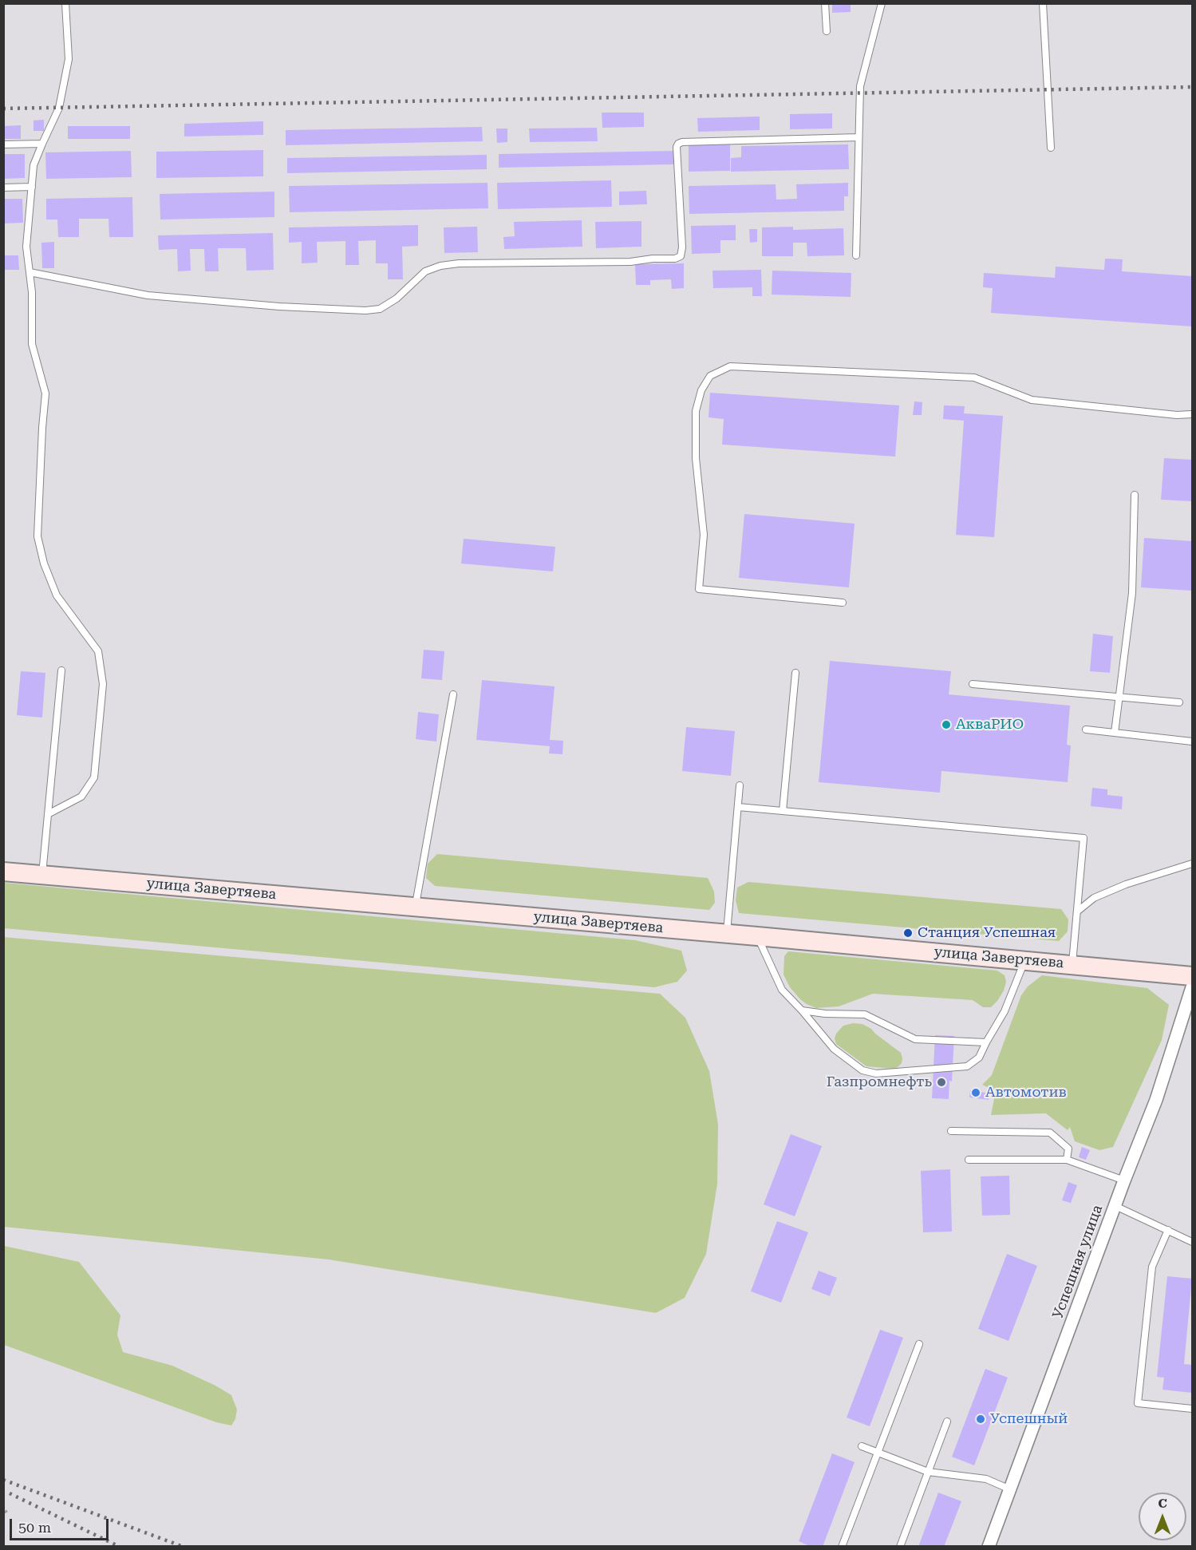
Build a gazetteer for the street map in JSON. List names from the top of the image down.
{
  "streets": {
    "main road": ["улица Завертяева"],
    "street": ["Успешная улица"]
  },
  "places": [
    "АкваРИО",
    "Станция Успешная",
    "Газпромнефть",
    "Автомотив",
    "Успешный"
  ],
  "scale_bar": "50 m",
  "north": "top"
}
